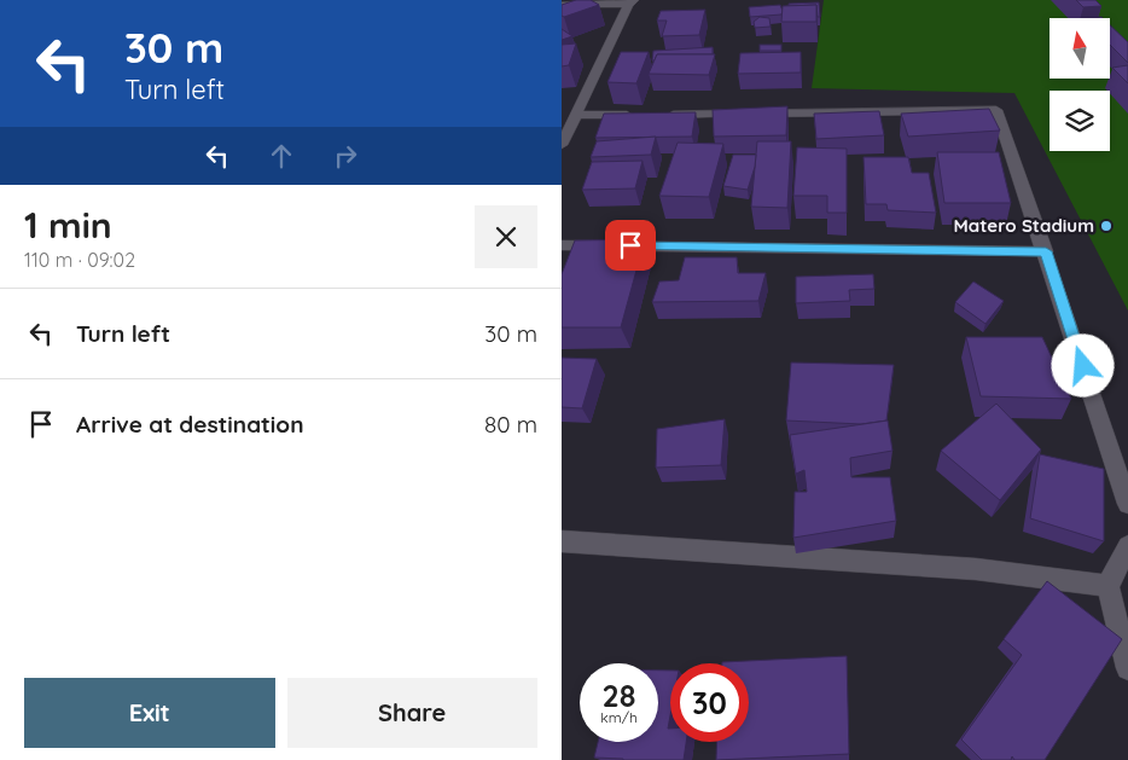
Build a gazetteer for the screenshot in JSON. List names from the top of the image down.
{
  "places": ["Matero Stadium"],
  "north": "top",
  "page": {
    "turn": ["30 m", "Turn left"],
    "heading": ["1 min", "110 m · 09:02"],
    "list": [
      {
        "name": "Turn left",
        "value": "30 m"
      },
      {
        "name": "Arrive at destination",
        "value": "80 m"
      }
    ],
    "speed": "28 km/h",
    "limit": "30",
    "buttons": ["Exit", "Share"]
  }
}
